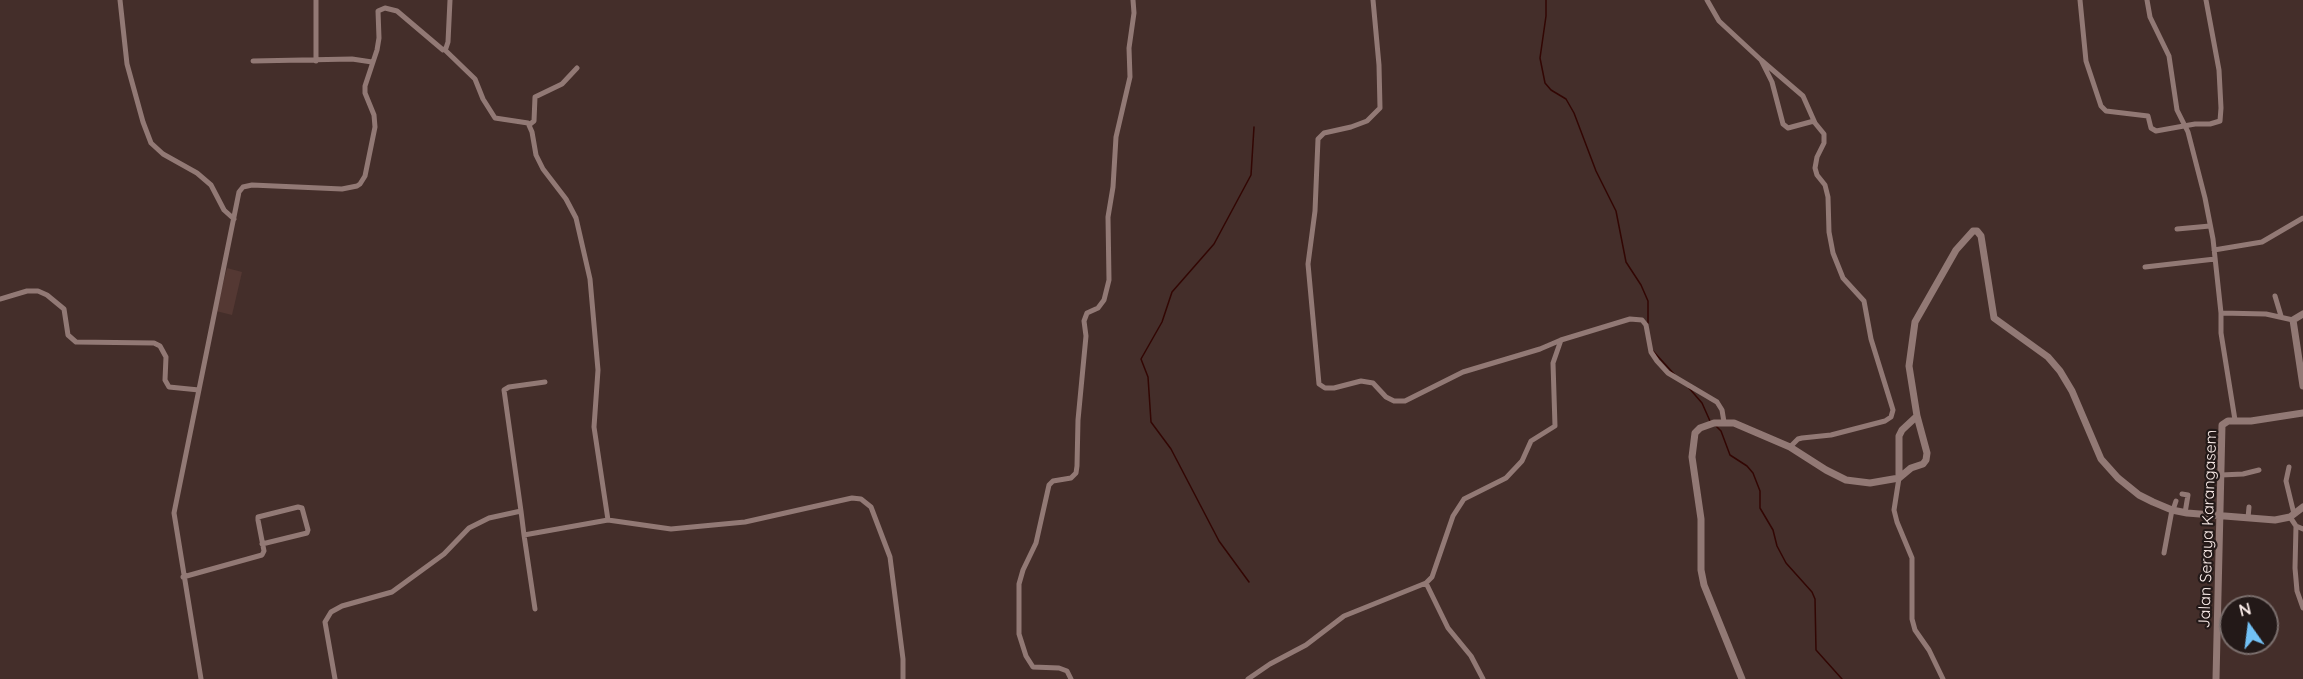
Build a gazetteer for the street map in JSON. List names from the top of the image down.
{
  "streets": {
    "street": ["Jalan Seraya Karangasem"]
  },
  "north": "top"
}
